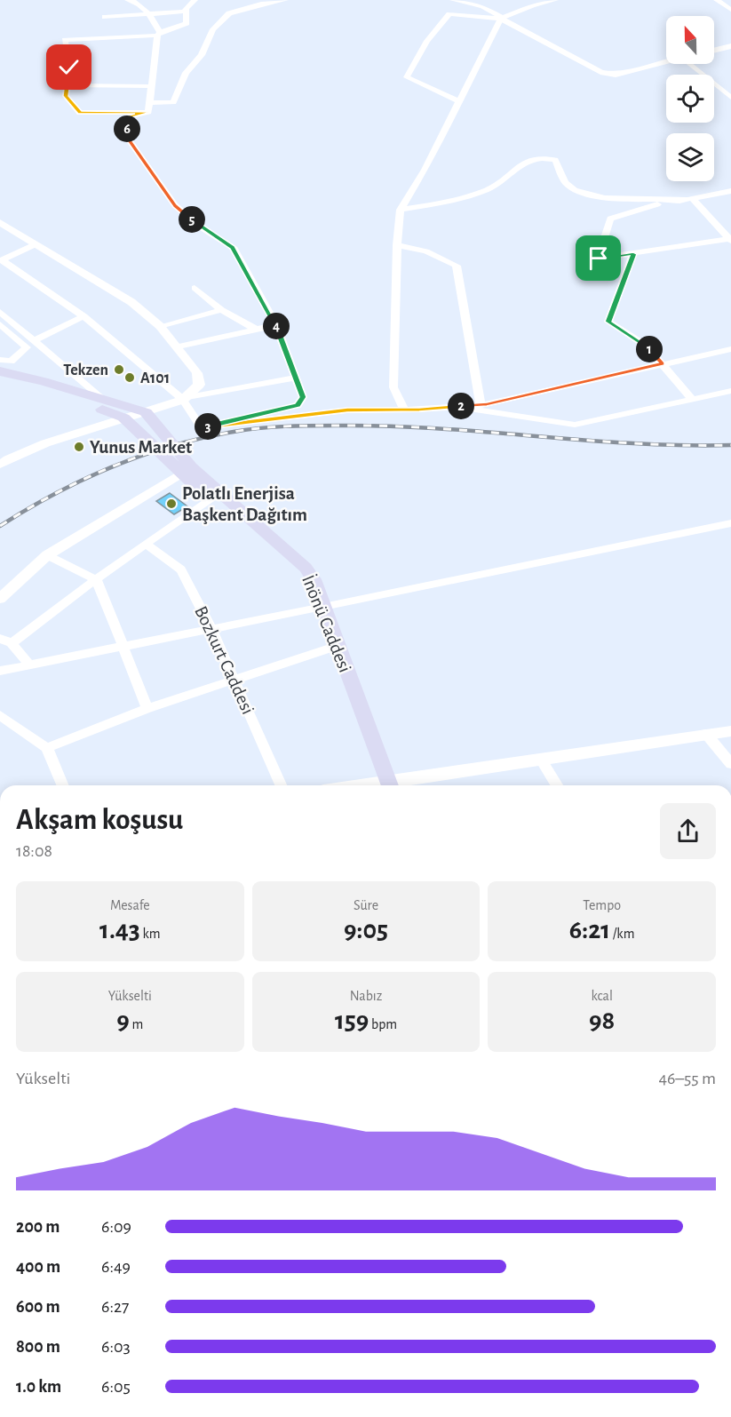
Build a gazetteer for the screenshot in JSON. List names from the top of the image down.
{
  "streets": {
    "main road": ["İnönü Caddesi"],
    "street": ["Bozkurt Caddesi"]
  },
  "places": [
    "Tekzen",
    "A101",
    "Yunus Market",
    "Polatlı Enerjisa Başkent Dağıtım"
  ],
  "north": "top",
  "page": {
    "pins": [
      "6",
      "5",
      "4",
      "1",
      "2",
      "3"
    ],
    "heading": ["Akşam koşusu", "18:08"],
    "stats": [
      ["Mesafe", "1.43 km"],
      ["Süre", "9:05"],
      ["Tempo", "6:21 /km"],
      ["Yükselti", "9 m"],
      ["Nabız", "159 bpm"],
      ["kcal", "98"]
    ],
    "chart": ["Yükselti", "46–55 m"],
    "list": [
      {
        "name": "200 m",
        "note": "6:09"
      },
      {
        "name": "400 m",
        "note": "6:49"
      },
      {
        "name": "600 m",
        "note": "6:27"
      },
      {
        "name": "800 m",
        "note": "6:03"
      },
      {
        "name": "1.0 km",
        "note": "6:05"
      }
    ]
  }
}
